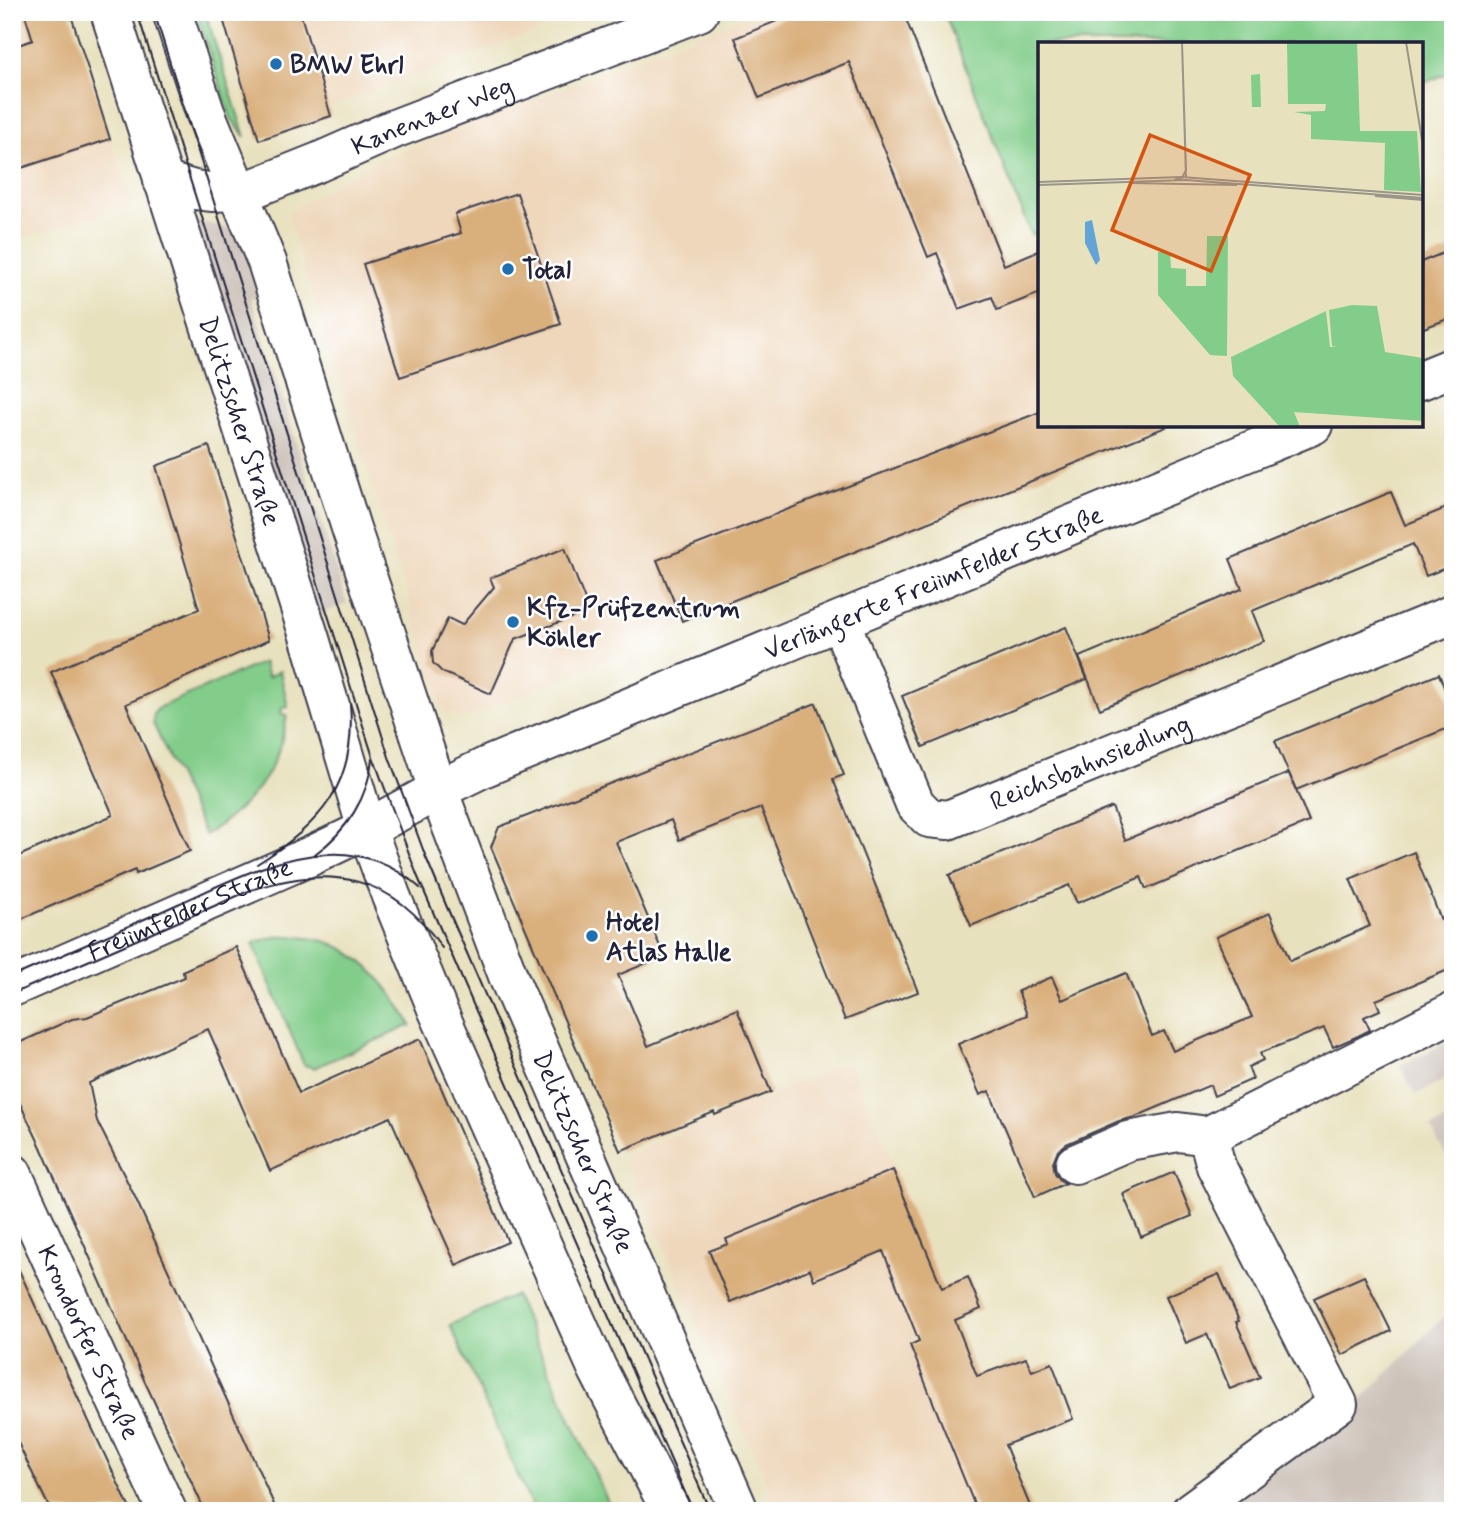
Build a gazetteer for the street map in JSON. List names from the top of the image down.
{
  "streets": {
    "street": [
      "Kanenaer Weg",
      "Delitzscher Straße",
      "Verlängerte Freiimfelder Straße",
      "Reichsbahnsiedlung",
      "Freiimfelder Straße",
      "Krondorfer Straße"
    ]
  },
  "crossings": [
    ["Kanenaer Weg", "Delitzscher Straße"],
    ["Delitzscher Straße", "Verlängerte Freiimfelder Straße"],
    ["Delitzscher Straße", "Freiimfelder Straße"],
    ["Verlängerte Freiimfelder Straße", "Reichsbahnsiedlung"]
  ],
  "places": [
    "BMW Ehrl",
    "Total",
    "Kfz-Prüfzentrum Köhler",
    "Hotel Atlas Halle"
  ]
}
